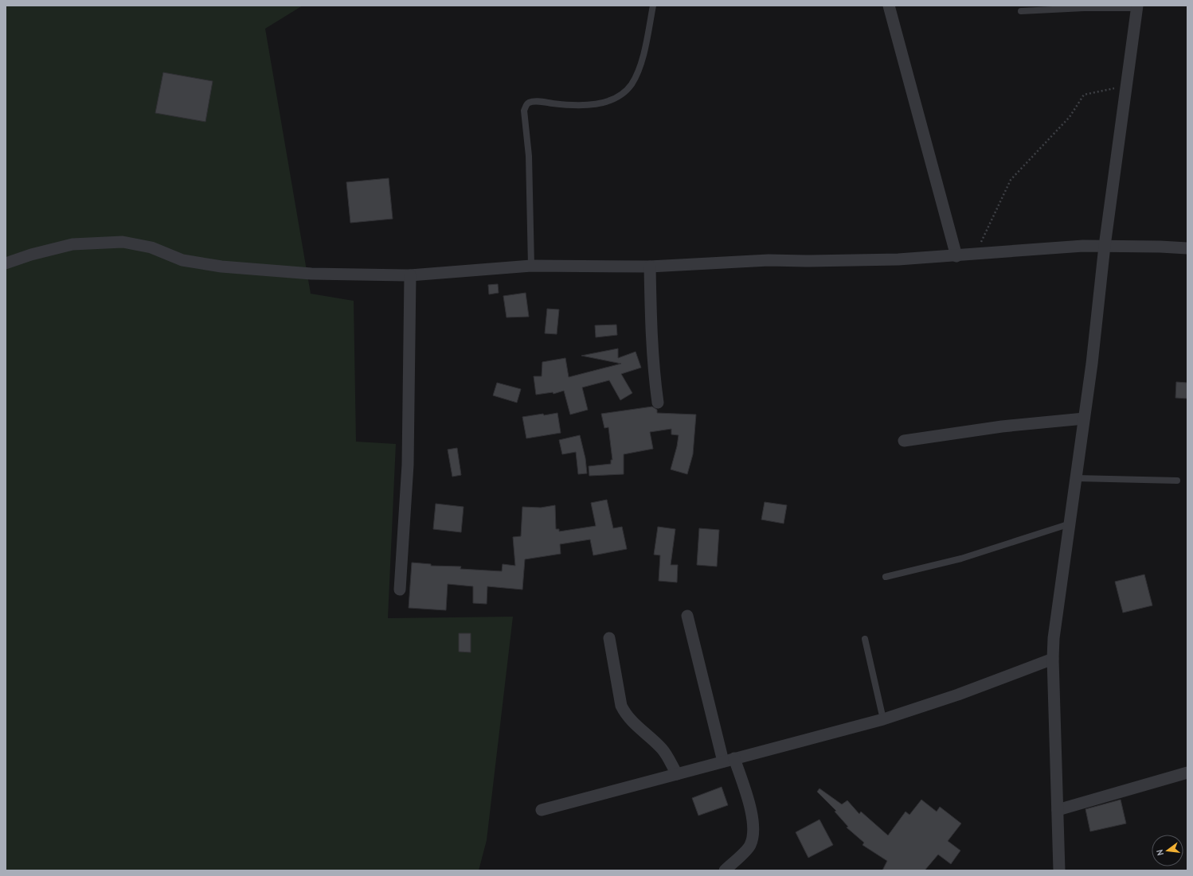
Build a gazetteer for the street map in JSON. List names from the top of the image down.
{
  "north": "left"
}
